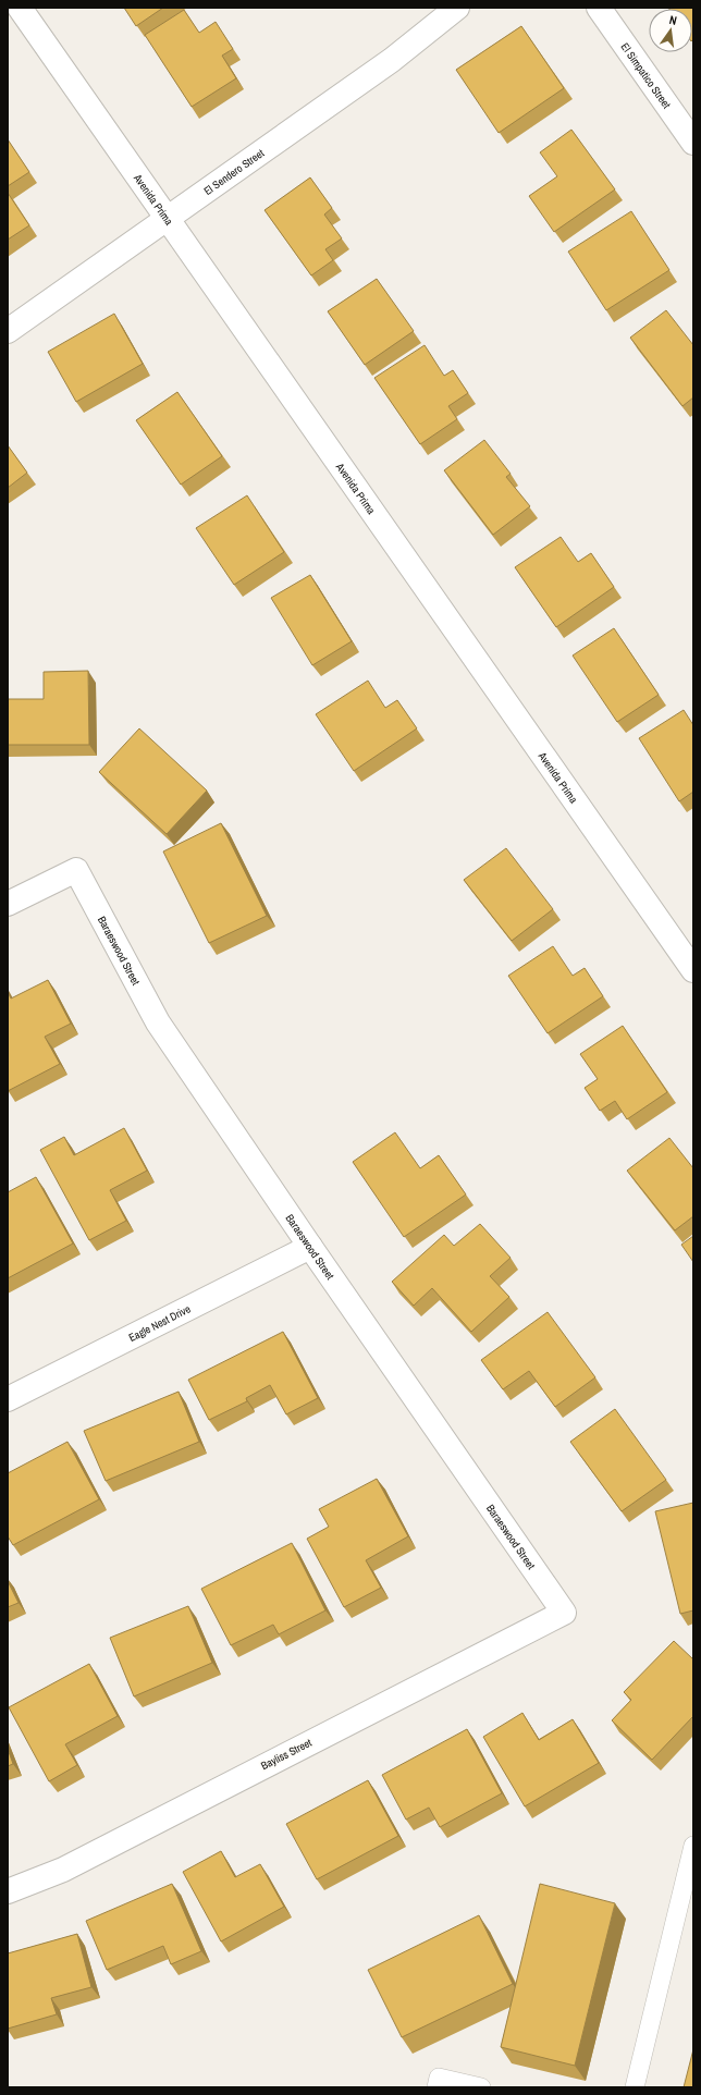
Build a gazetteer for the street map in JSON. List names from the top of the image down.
{
  "streets": {
    "street": [
      "El Simpatico Street",
      "El Sendero Street",
      "Avenida Prima",
      "Baraeswood Street",
      "Eagle Nest Drive",
      "Bayliss Street"
    ]
  },
  "crossings": [
    ["El Sendero Street", "Avenida Prima"],
    ["Baraeswood Street", "Eagle Nest Drive"],
    ["Baraeswood Street", "Bayliss Street"]
  ],
  "north": "top"
}
